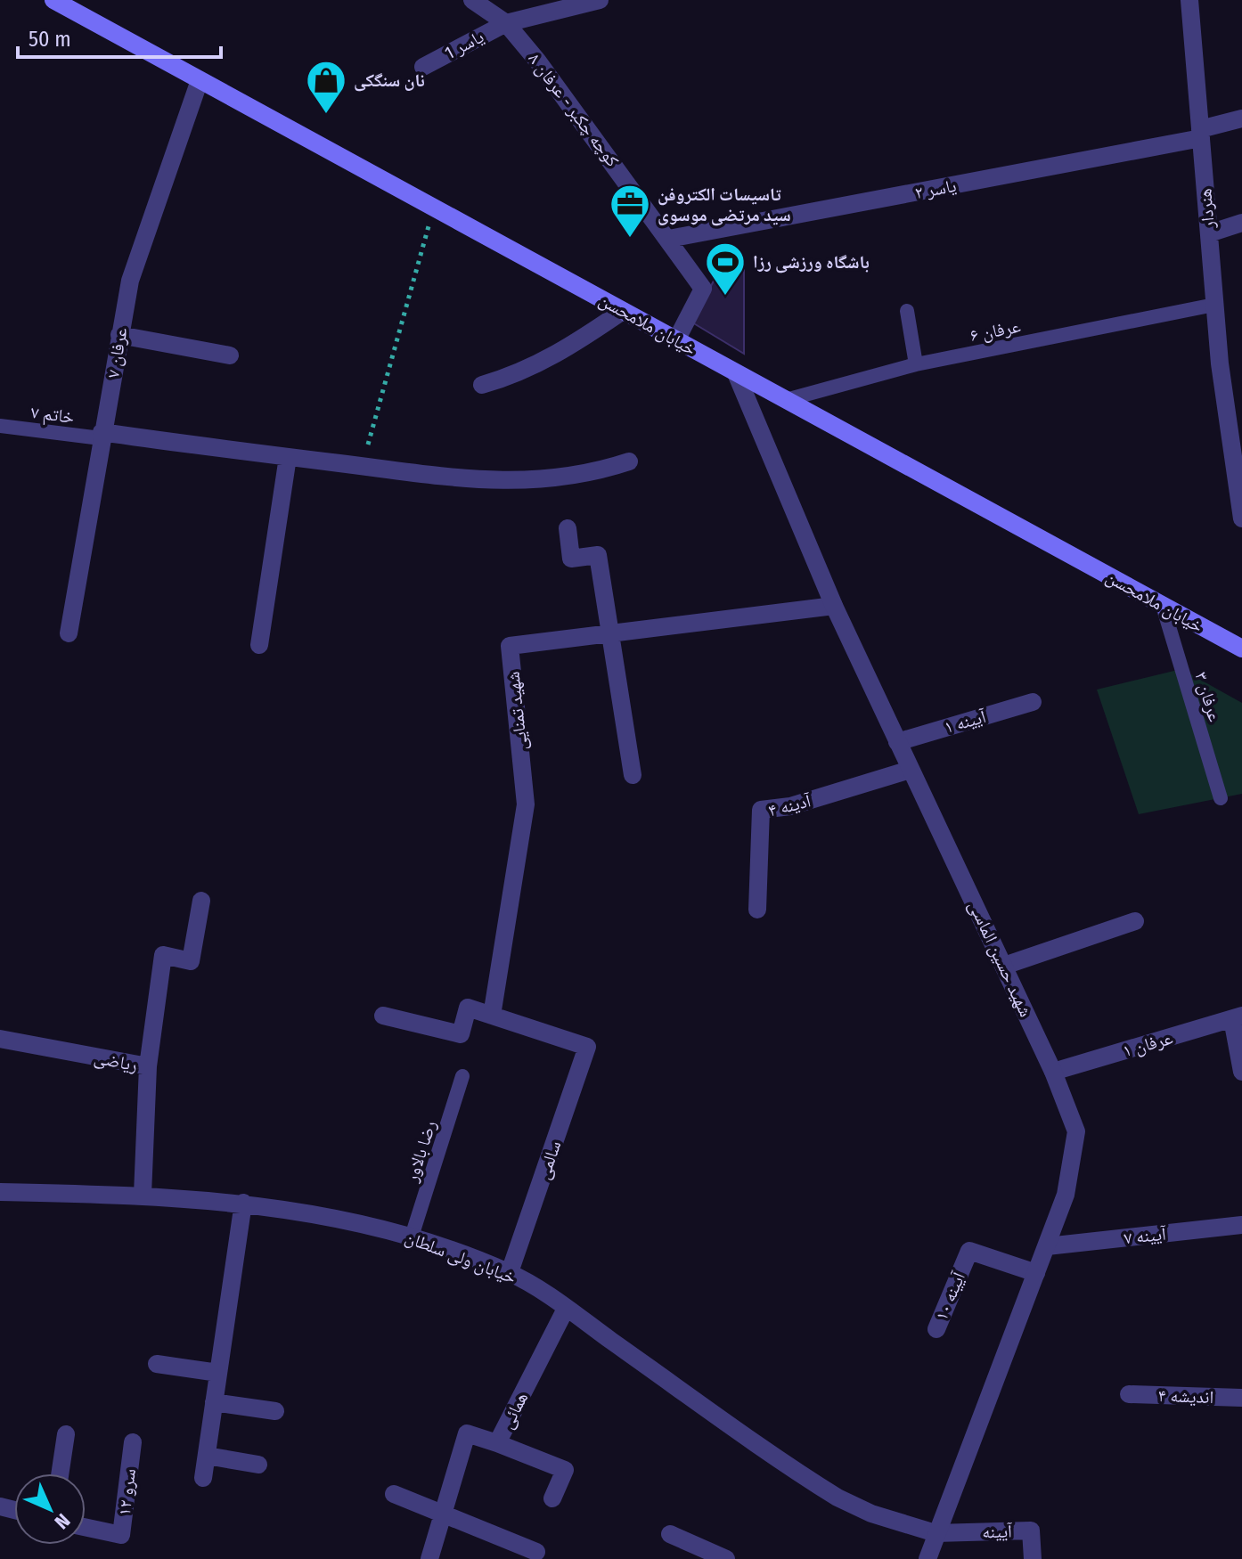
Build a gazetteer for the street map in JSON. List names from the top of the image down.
{
  "streets": {
    "main road": ["خیابان ملامحسن"],
    "street": [
      "یاسر 1",
      "کوچه چکبر - عرفان ۸",
      "یاسر ۲",
      "هنردار",
      "عرفان ۷",
      "شهید تمنایی",
      "آیینه ۱",
      "آدینه ۴",
      "شهید حسین الماسی",
      "عرفان ۱",
      "ریاضی",
      "سالمی",
      "آیینه ۷",
      "خیابان ولی سلطان",
      "آیینه ۱۰",
      "اندیشه ۴",
      "همائی",
      "سرو ۱۲",
      "آیینه"
    ],
    "lane": [
      "عرفان ۶",
      "خاتم ۷",
      "عرفان ۳",
      "رضا بالاور"
    ]
  },
  "crossings": [
    ["یاسر 1", "کوچه چکبر - عرفان ۸"],
    ["کوچه چکبر - عرفان ۸", "یاسر ۲"],
    ["کوچه چکبر - عرفان ۸", "خیابان ملامحسن"],
    ["یاسر ۲", "هنردار"],
    ["هنردار", "عرفان ۶"],
    ["خیابان ملامحسن", "عرفان ۶"],
    ["خیابان ملامحسن", "عرفان ۷"],
    ["خیابان ملامحسن", "عرفان ۳"],
    ["خیابان ملامحسن", "شهید حسین الماسی"],
    ["عرفان ۷", "خاتم ۷"],
    ["شهید تمنایی", "شهید حسین الماسی"],
    ["شهید تمنایی", "سالمی"],
    ["آیینه ۱", "شهید حسین الماسی"],
    ["آدینه ۴", "شهید حسین الماسی"],
    ["شهید حسین الماسی", "عرفان ۱"],
    ["شهید حسین الماسی", "آیینه ۷"],
    ["شهید حسین الماسی", "خیابان ولی سلطان"],
    ["شهید حسین الماسی", "آیینه ۱۰"],
    ["شهید حسین الماسی", "آیینه"],
    ["ریاضی", "خیابان ولی سلطان"],
    ["رضا بالاور", "خیابان ولی سلطان"],
    ["سالمی", "خیابان ولی سلطان"],
    ["خیابان ولی سلطان", "همائی"],
    ["خیابان ولی سلطان", "آیینه"]
  ],
  "places": {
    "shop": ["نان سنگکی"],
    "office": ["تاسیسات الکتروفن سید مرتضی موسوی"],
    "sports": ["باشگاه ورزشی رزا"]
  },
  "scale_bar": "50 m",
  "north": "bottom right"
}
